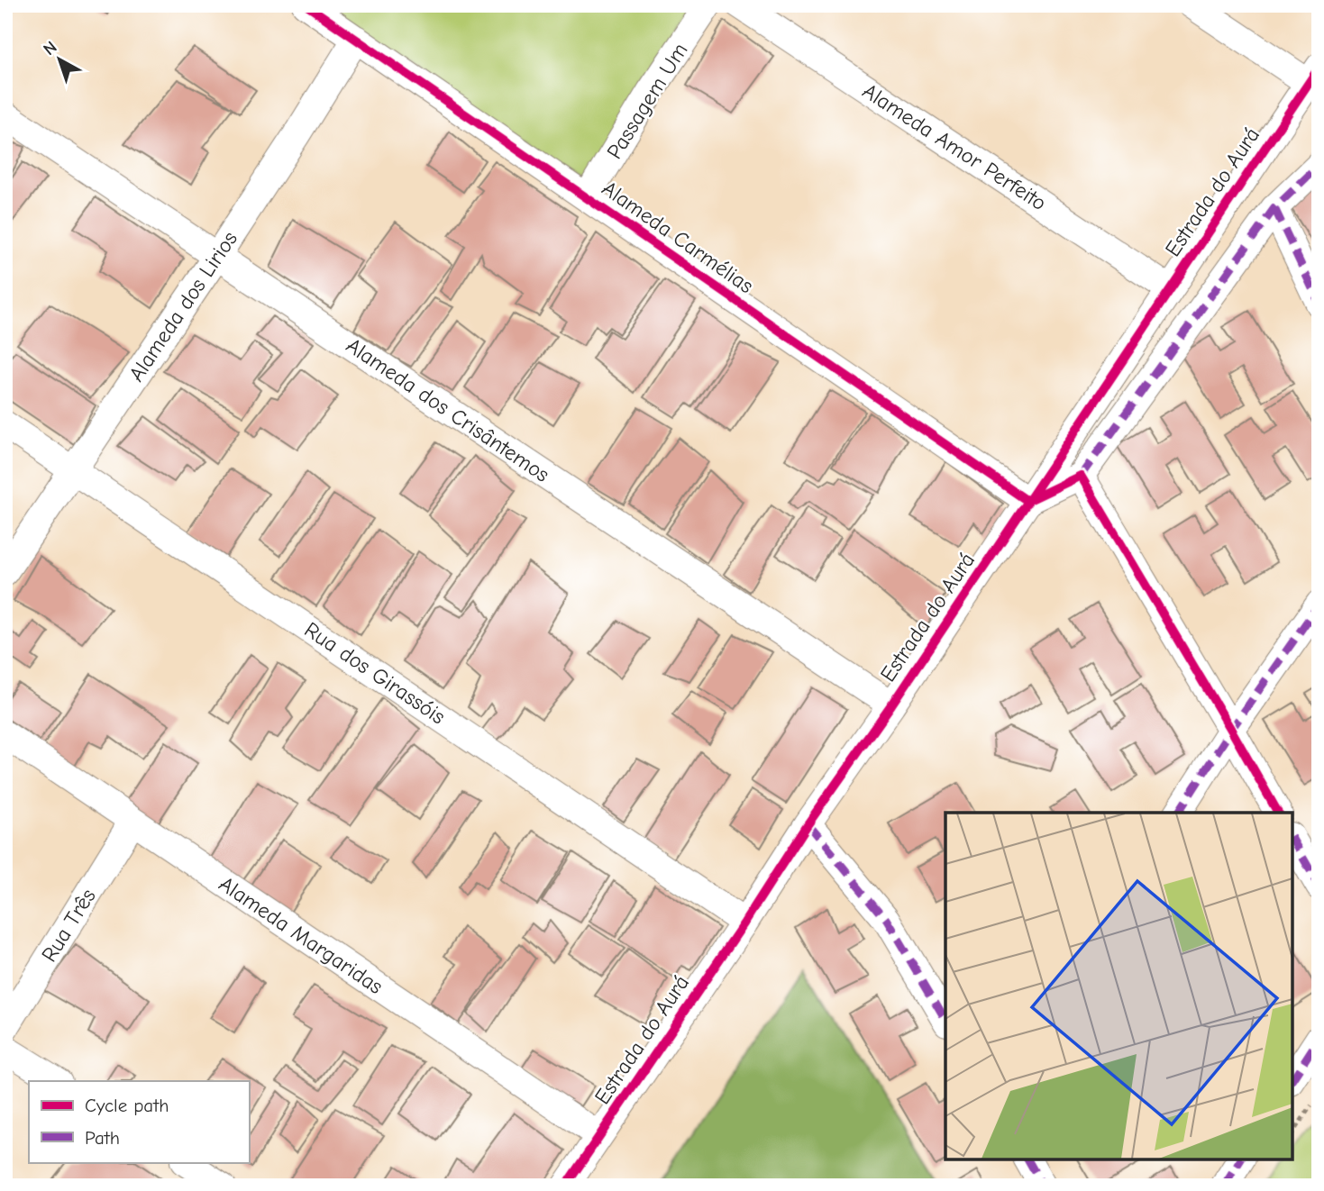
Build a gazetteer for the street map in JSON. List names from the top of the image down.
{
  "streets": {
    "street": [
      "Passagem Um",
      "Alameda Amor Perfeito",
      "Estrada do Aurá",
      "Alameda Carmélias",
      "Alameda dos Lirios",
      "Alameda dos Crisântemos",
      "Rua dos Girassóis",
      "Rua Três",
      "Alameda Margaridas"
    ]
  },
  "crossings": [
    ["Passagem Um", "Alameda Carmélias"],
    ["Alameda Amor Perfeito", "Estrada do Aurá"],
    ["Estrada do Aurá", "Alameda Carmélias"],
    ["Estrada do Aurá", "Alameda dos Crisântemos"],
    ["Estrada do Aurá", "Rua dos Girassóis"],
    ["Estrada do Aurá", "Alameda Margaridas"],
    ["Alameda Carmélias", "Alameda dos Lirios"],
    ["Alameda dos Lirios", "Alameda dos Crisântemos"],
    ["Alameda dos Lirios", "Rua dos Girassóis"],
    ["Rua Três", "Alameda Margaridas"]
  ],
  "legend": ["Cycle path", "Path"],
  "north": "top left"
}
